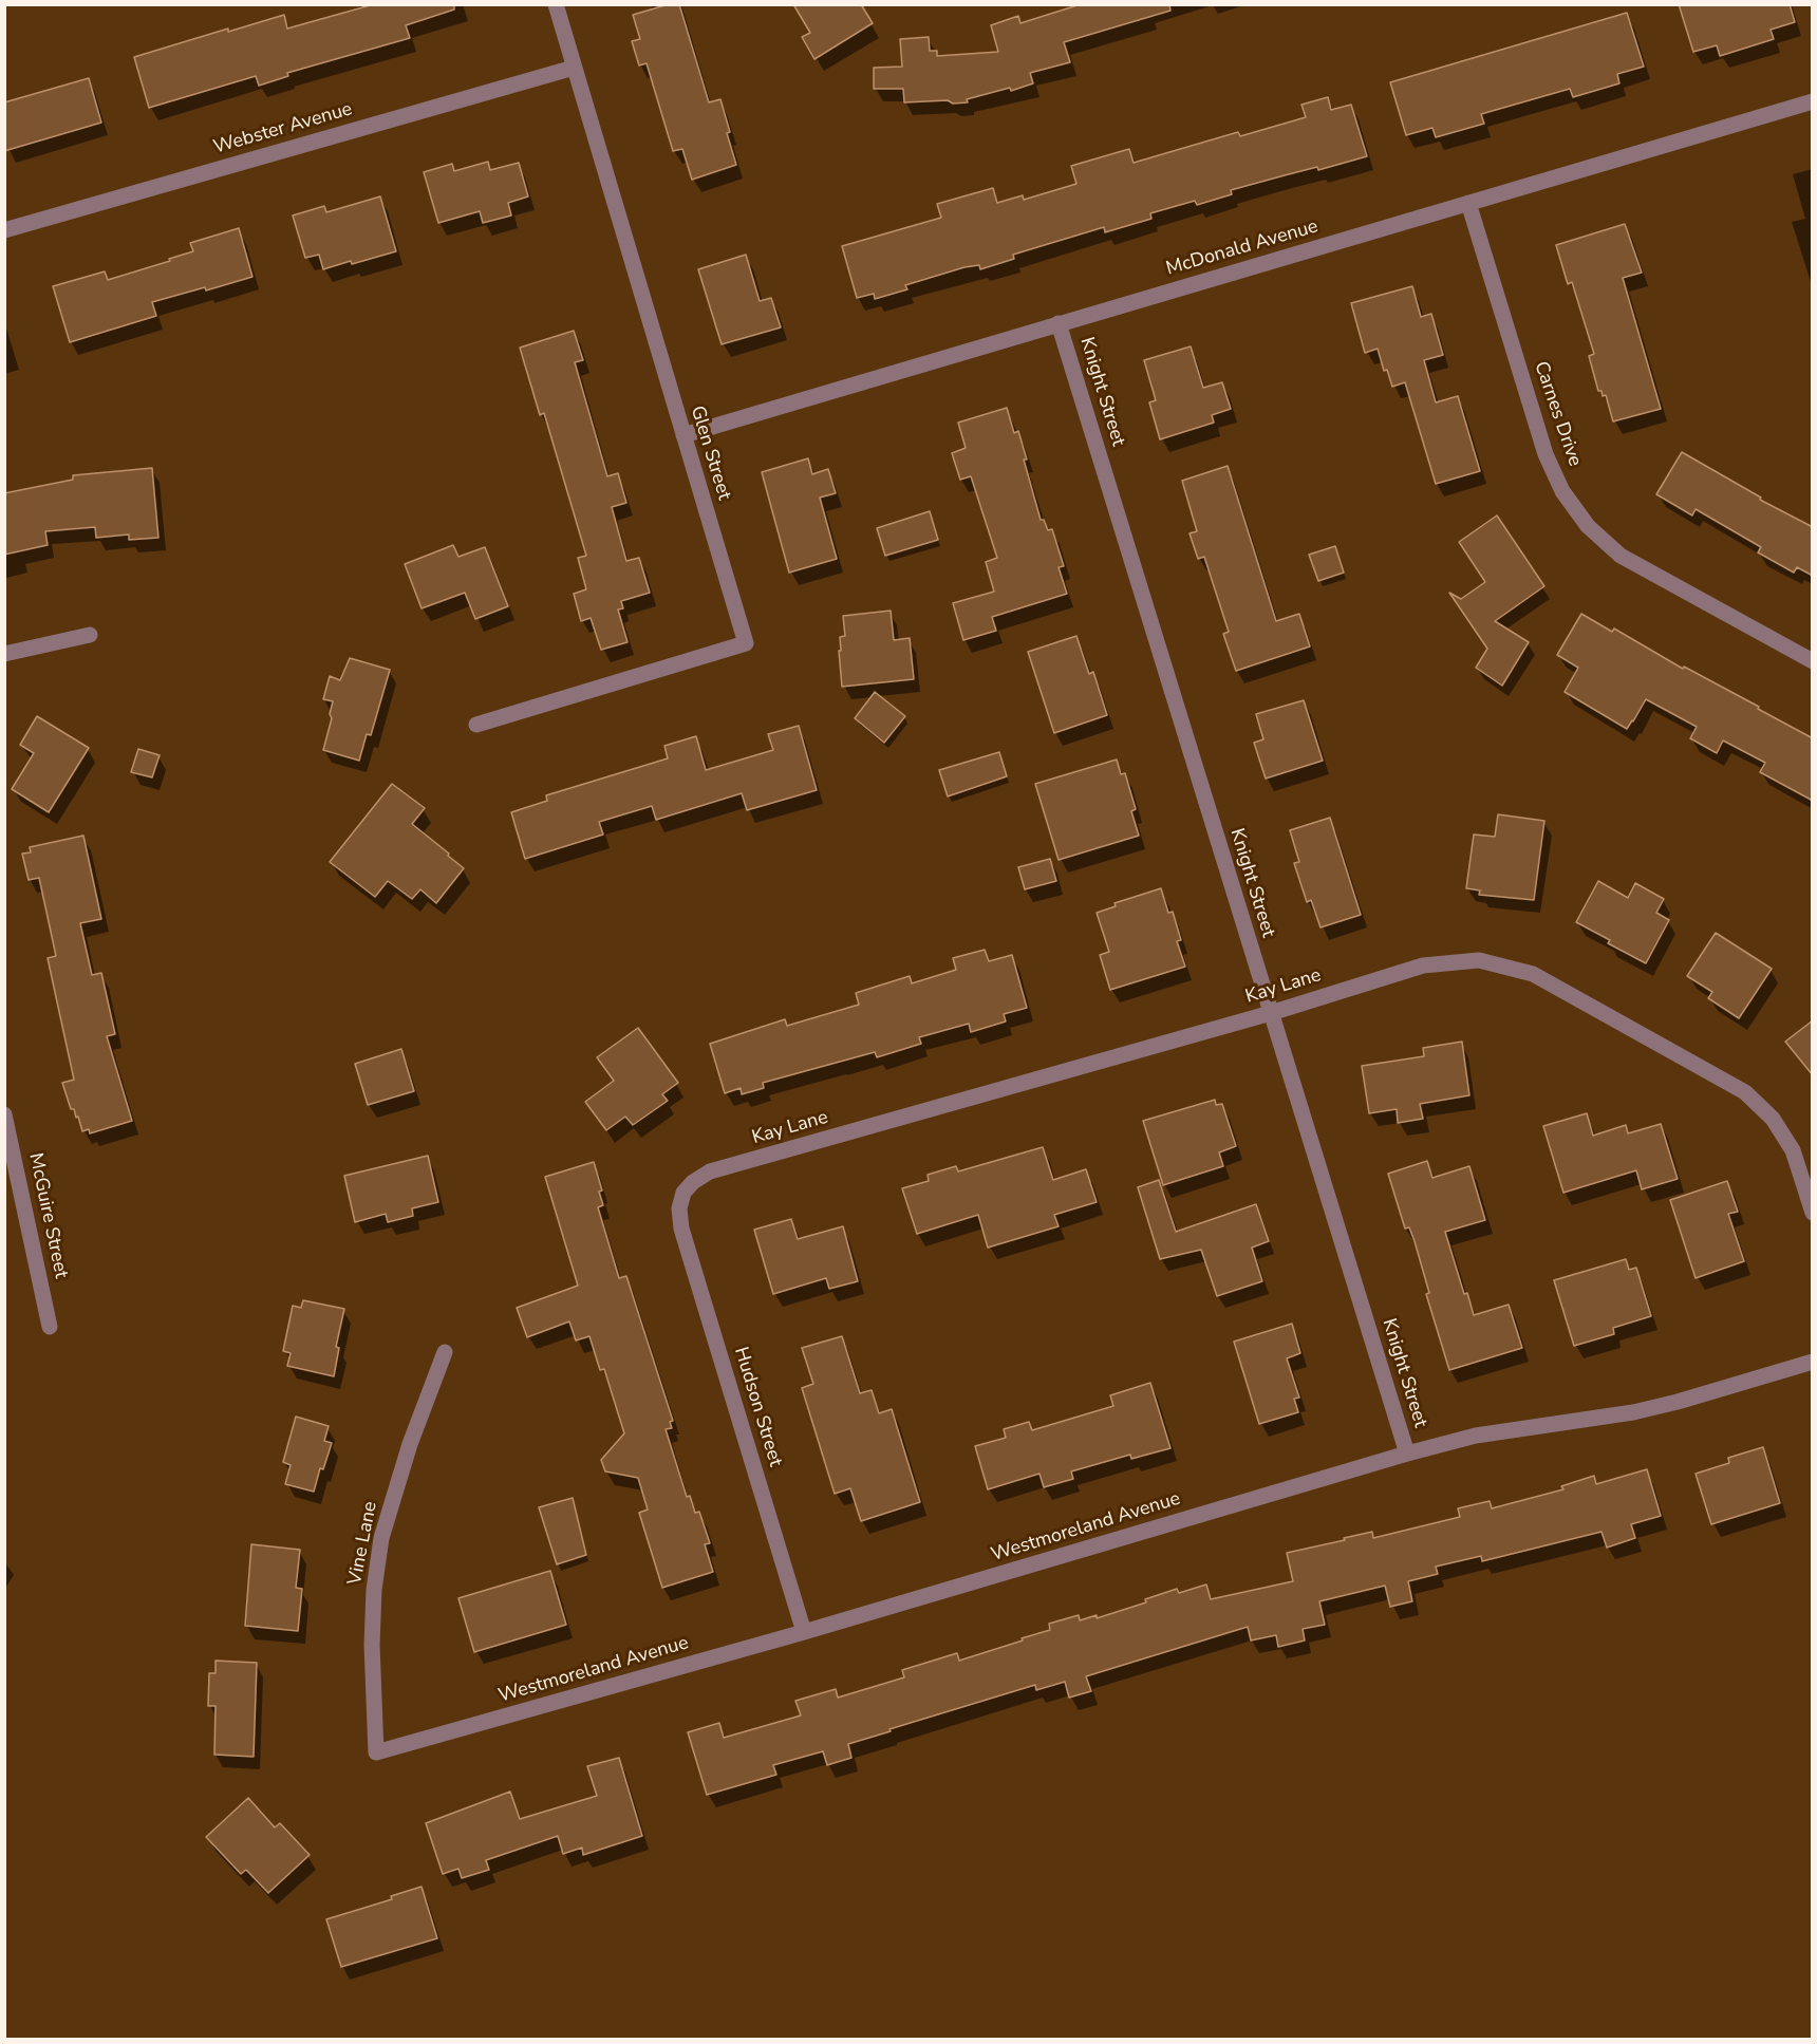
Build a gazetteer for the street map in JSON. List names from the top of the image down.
{
  "streets": {
    "street": [
      "Webster Avenue",
      "McDonald Avenue",
      "Knight Street",
      "Carnes Drive",
      "Glen Street",
      "Kay Lane",
      "McGuire Street",
      "Hudson Street",
      "Westmoreland Avenue",
      "Vine Lane"
    ]
  },
  "crossings": [
    ["Webster Avenue", "Glen Street"],
    ["McDonald Avenue", "Knight Street"],
    ["McDonald Avenue", "Carnes Drive"],
    ["McDonald Avenue", "Glen Street"],
    ["Knight Street", "Kay Lane"],
    ["Knight Street", "Westmoreland Avenue"],
    ["Kay Lane", "Hudson Street"],
    ["Hudson Street", "Westmoreland Avenue"],
    ["Westmoreland Avenue", "Vine Lane"]
  ]
}
